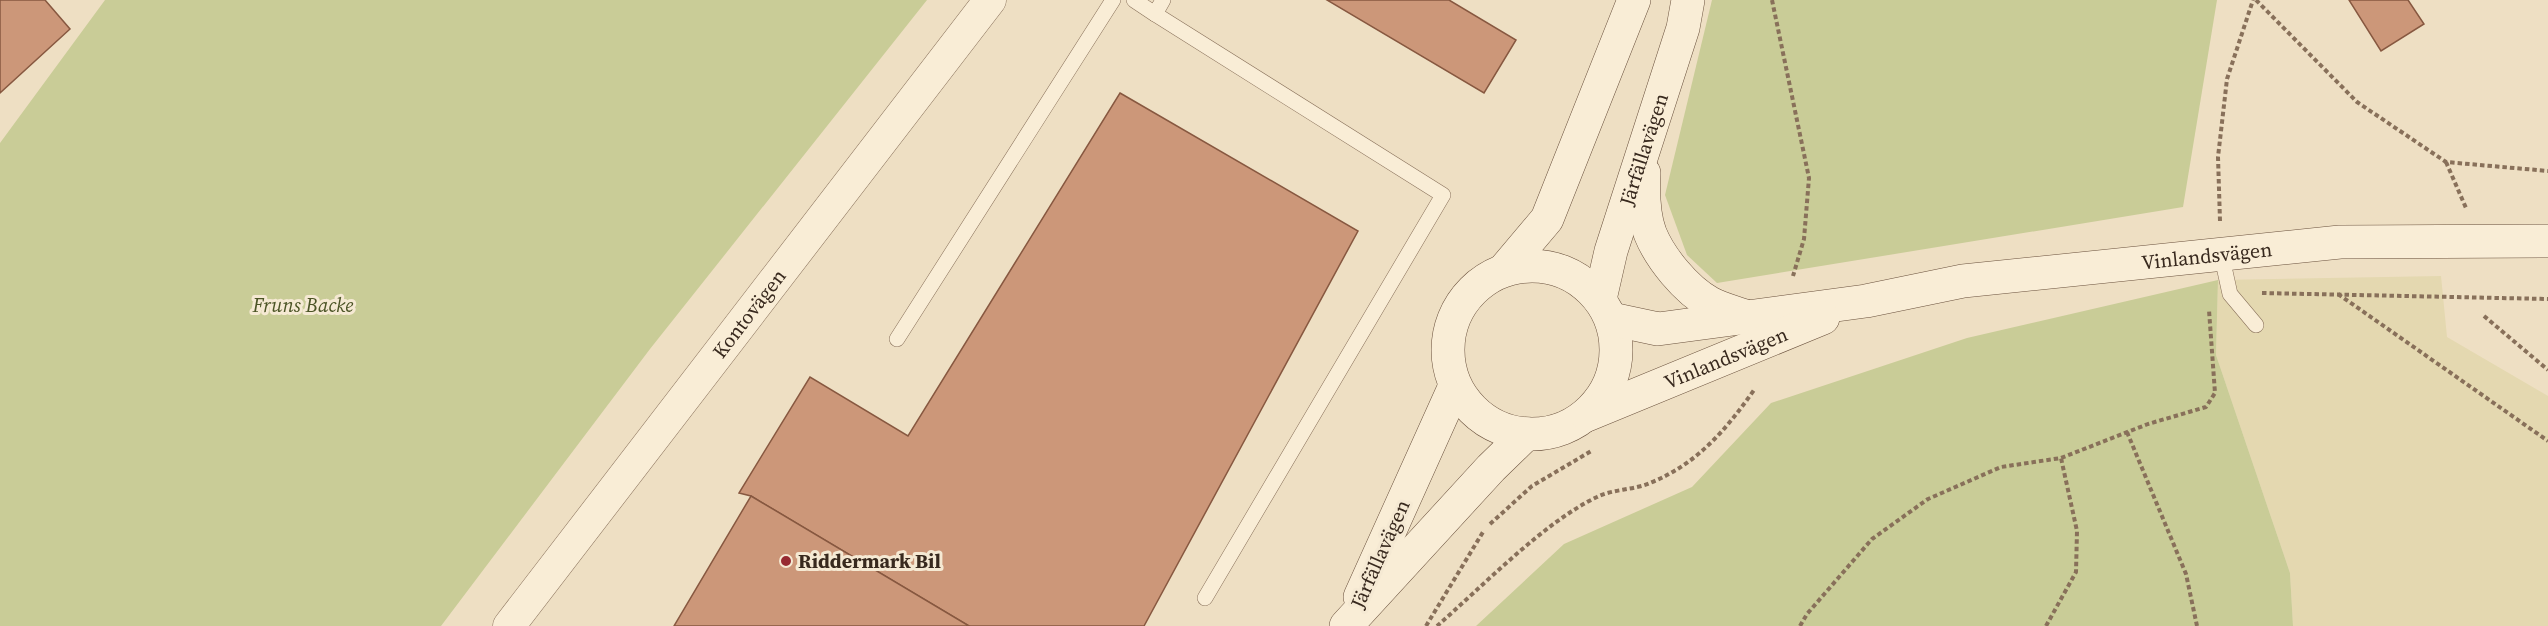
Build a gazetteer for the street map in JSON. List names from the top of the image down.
{
  "streets": {
    "street": ["Järfällavägen", "Vinlandsvägen", "Kontovägen"]
  },
  "crossings": [
    ["Järfällavägen", "Vinlandsvägen"]
  ],
  "parks": ["Fruns Backe"],
  "places": ["Riddermark Bil"]
}
